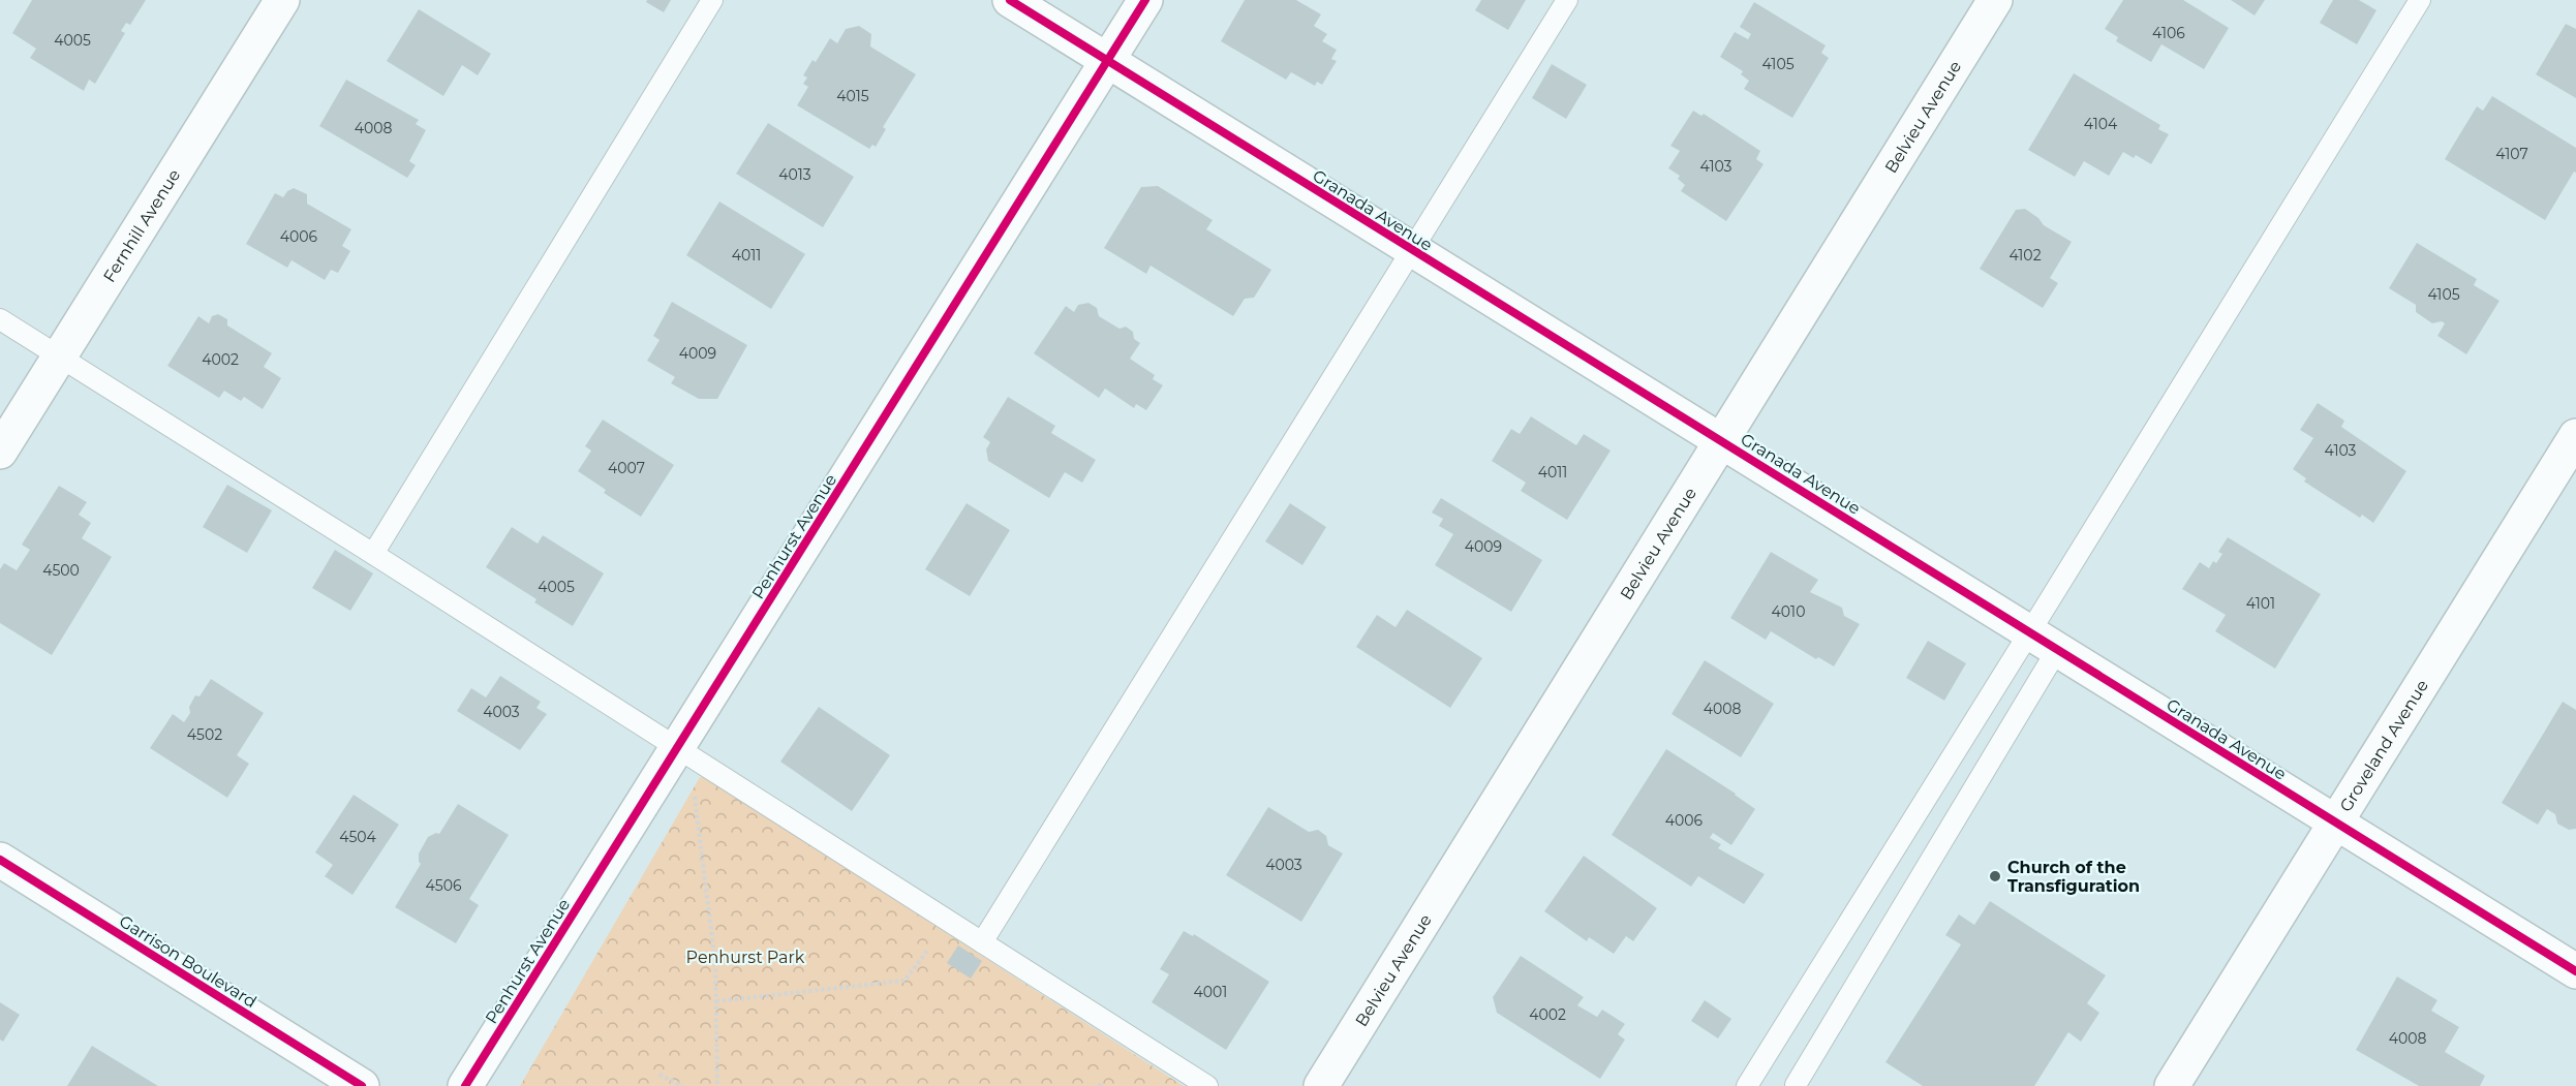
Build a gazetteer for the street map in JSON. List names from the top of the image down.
{
  "streets": {
    "street": [
      "Belvieu Avenue",
      "Granada Avenue",
      "Fernhill Avenue",
      "Penhurst Avenue",
      "Groveland Avenue",
      "Garrison Boulevard"
    ]
  },
  "crossings": [
    ["Belvieu Avenue", "Granada Avenue"],
    ["Granada Avenue", "Penhurst Avenue"],
    ["Granada Avenue", "Groveland Avenue"]
  ],
  "parks": ["Penhurst Park"],
  "places": ["Church of the Transfiguration"],
  "house_numbers": [
    "4106",
    "4005",
    "4105",
    "4015",
    "4104",
    "4008",
    "4107",
    "4103",
    "4013",
    "4006",
    "4011",
    "4102",
    "4105",
    "4009",
    "4002",
    "4103",
    "4007",
    "4011",
    "4009",
    "4500",
    "4005",
    "4101",
    "4010",
    "4008",
    "4003",
    "4502",
    "4006",
    "4504",
    "4003",
    "4506",
    "4001",
    "4002",
    "4008"
  ]
}
